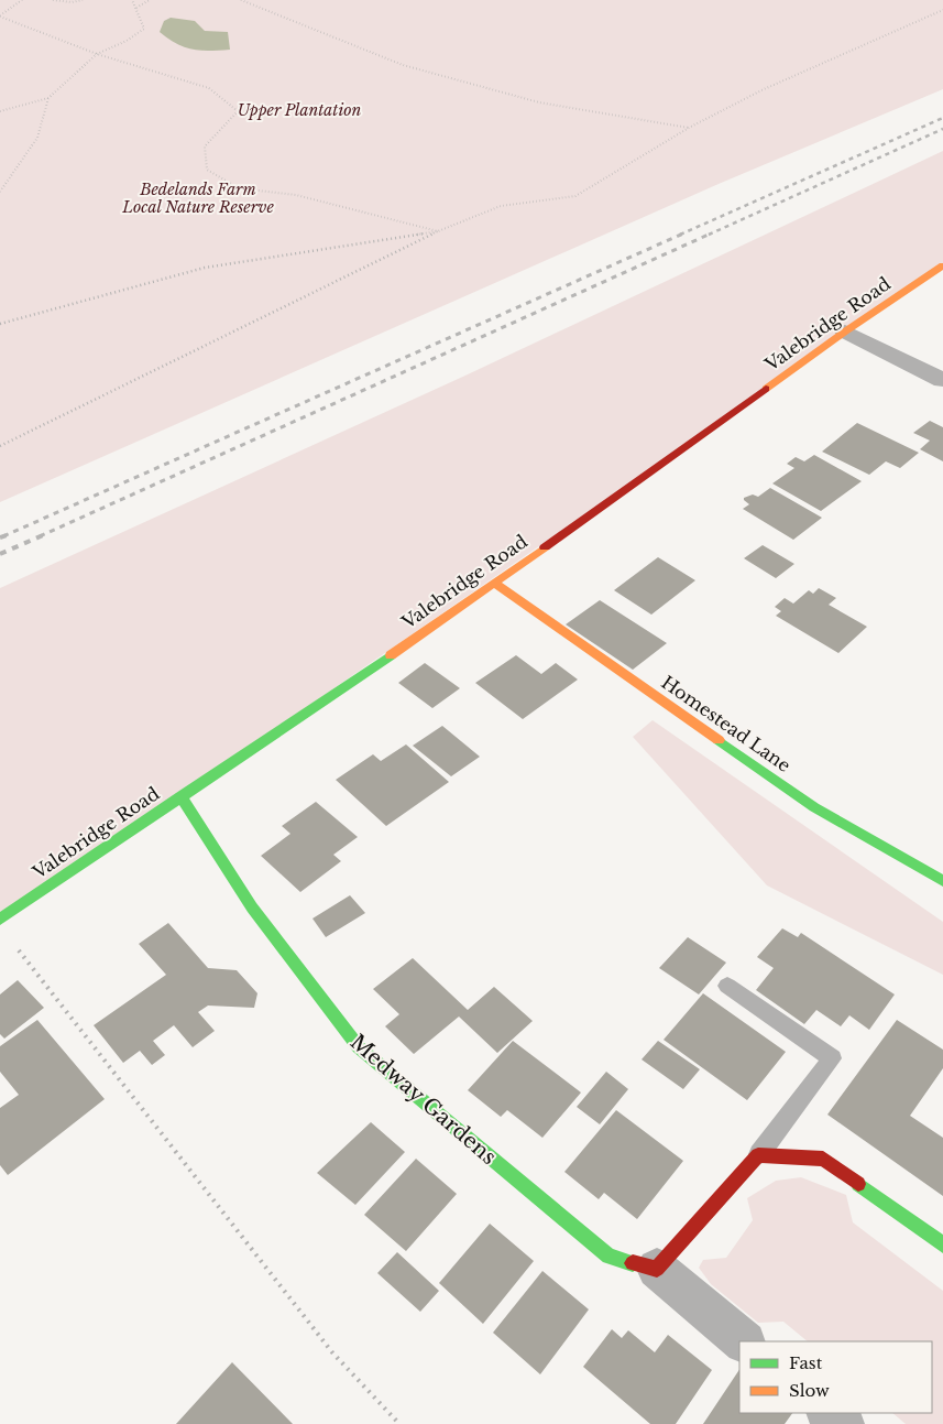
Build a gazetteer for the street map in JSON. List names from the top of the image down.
{
  "streets": {
    "street": ["Valebridge Road", "Homestead Lane", "Medway Gardens"]
  },
  "crossings": [
    ["Valebridge Road", "Homestead Lane"],
    ["Valebridge Road", "Medway Gardens"]
  ],
  "parks": ["Upper Plantation", "Bedelands Farm Local Nature Reserve"],
  "legend": ["Fast", "Slow"]
}
